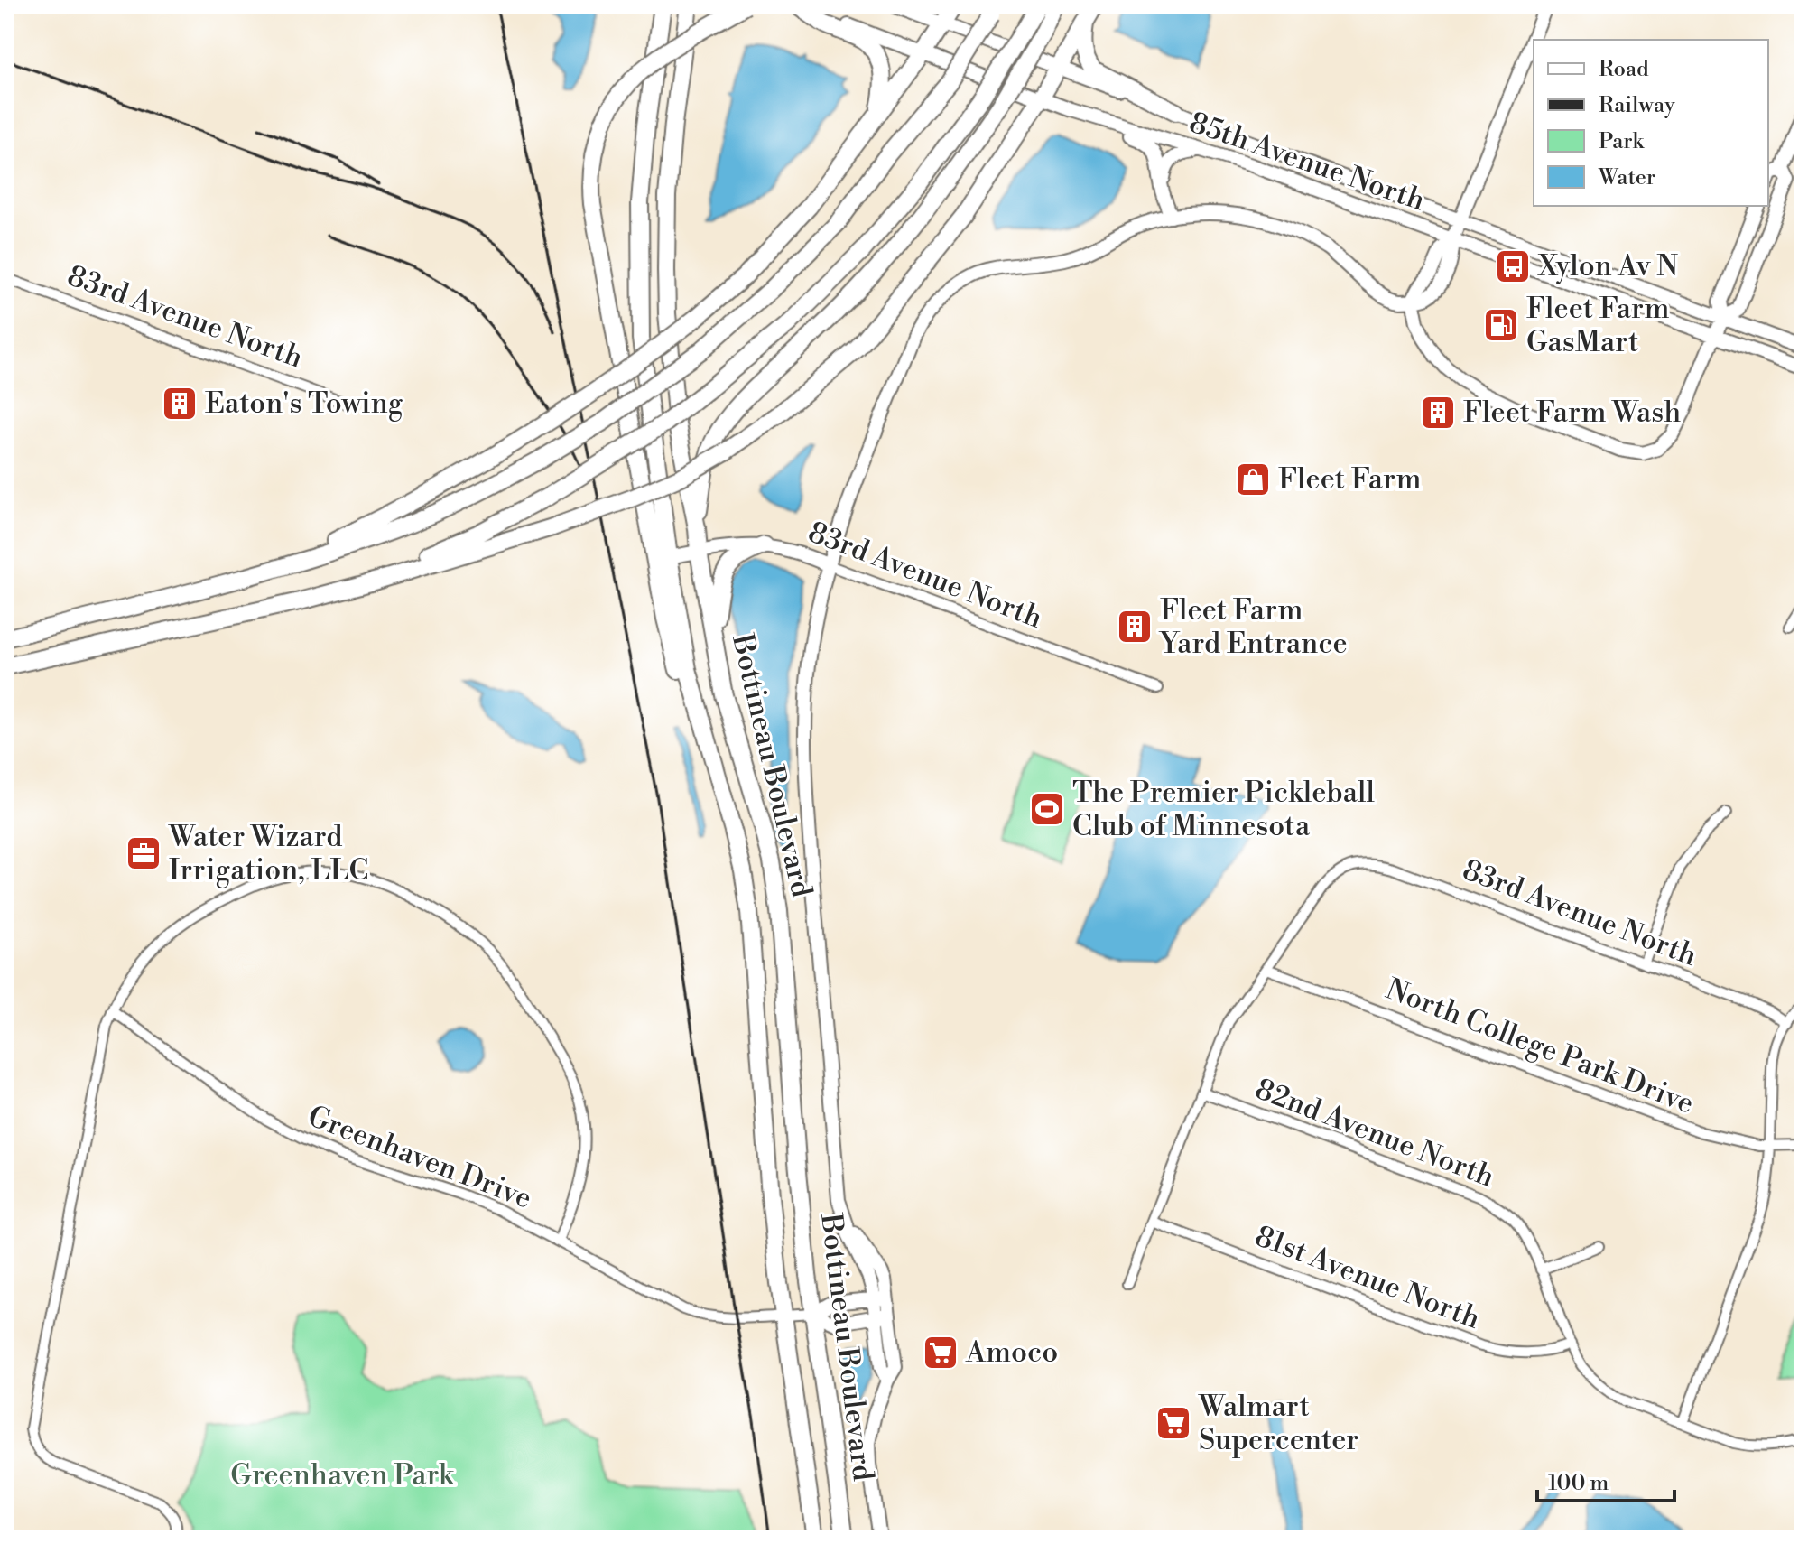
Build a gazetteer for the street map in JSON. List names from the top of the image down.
{
  "streets": {
    "highway": ["Bottineau Boulevard"],
    "street": [
      "85th Avenue North",
      "83rd Avenue North",
      "North College Park Drive",
      "82nd Avenue North",
      "Greenhaven Drive",
      "81st Avenue North"
    ]
  },
  "crossings": [
    ["83rd Avenue North", "Bottineau Boulevard"],
    ["83rd Avenue North", "North College Park Drive"],
    ["Bottineau Boulevard", "Greenhaven Drive"],
    ["82nd Avenue North", "81st Avenue North"]
  ],
  "parks": ["Greenhaven Park"],
  "places": {
    "bus stop": ["Xylon Av N"],
    "fuel station": ["Fleet Farm GasMart"],
    "building": ["Eaton's Towing", "Fleet Farm Wash", "Fleet Farm Yard Entrance"],
    "shop": ["Fleet Farm"],
    "sports": ["The Premier Pickleball Club of Minnesota"],
    "office": ["Water Wizard Irrigation, LLC"],
    "supermarket": ["Amoco", "Walmart Supercenter"]
  },
  "legend": [
    "Road",
    "Railway",
    "Park",
    "Water"
  ],
  "scale_bar": "100 m"
}
